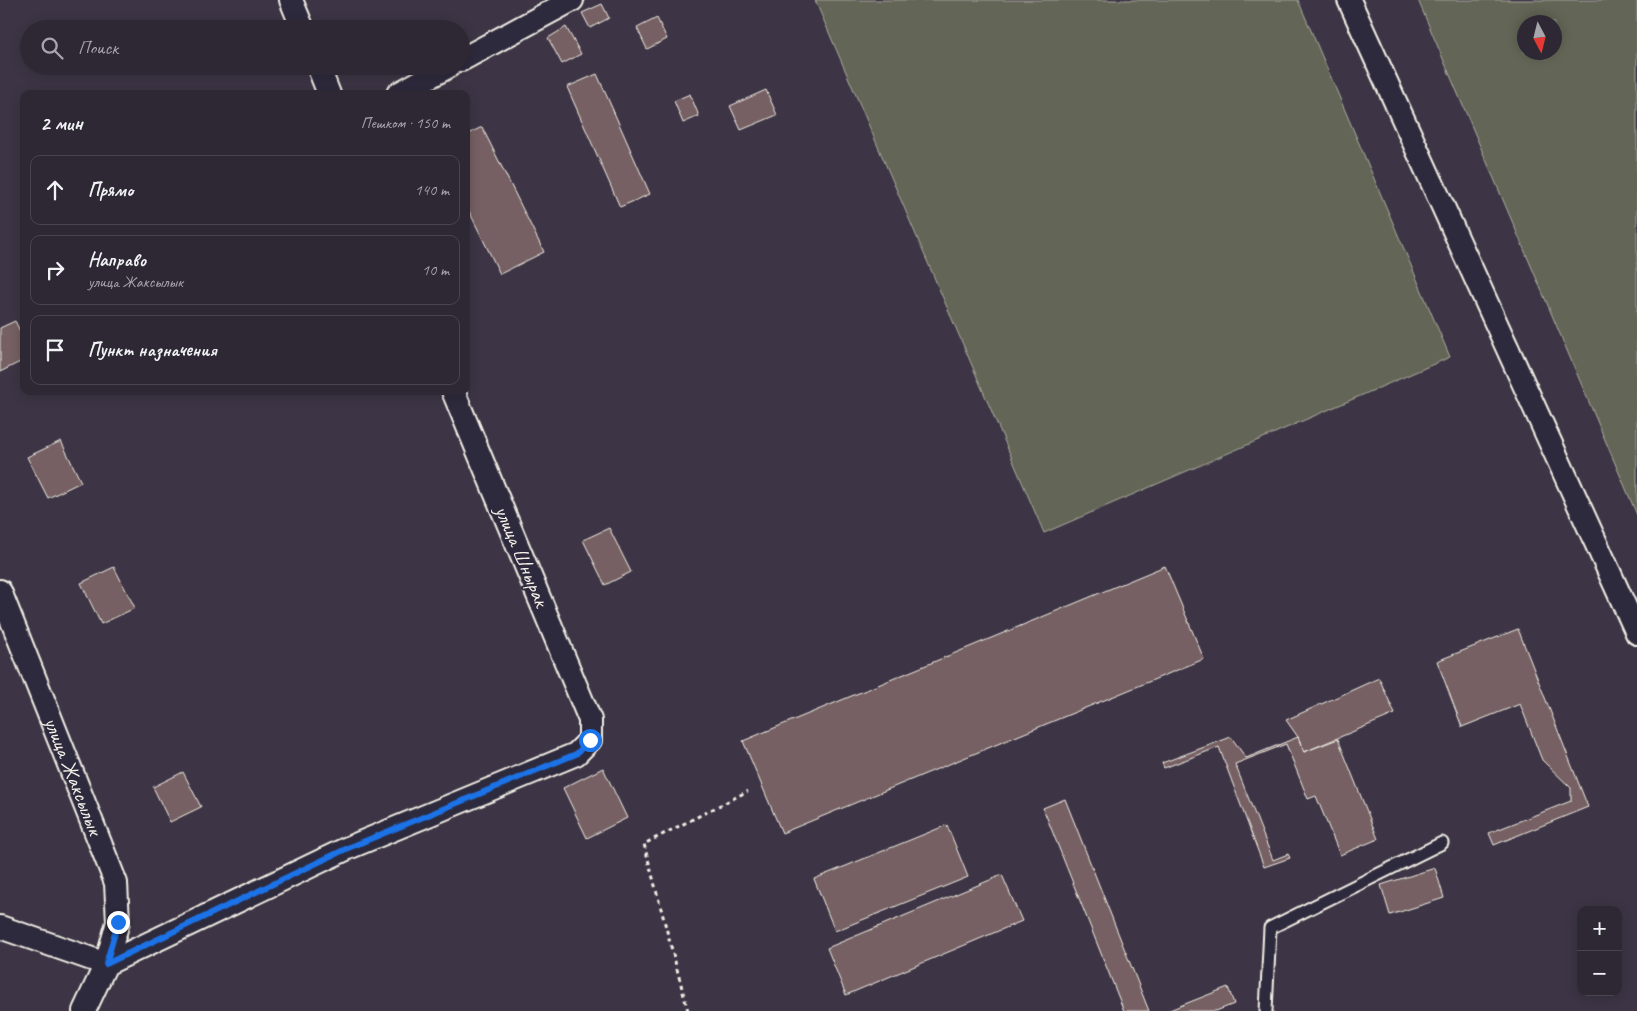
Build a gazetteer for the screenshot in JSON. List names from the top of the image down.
{
  "streets": {
    "street": ["улица Шнырак", "улица Жаксылык"]
  },
  "crossings": [
    ["улица Шнырак", "улица Жаксылык"]
  ],
  "north": "bottom",
  "page": {
    "search": "Поиск",
    "heading": ["2 мин", "Пешком · 150 m"],
    "list": [
      ["Прямо", "140 m"],
      ["Направо", "улица Жаксылык", "10 m"],
      "Пункт назначения"
    ],
    "map_buttons": ["+", "−"]
  }
}
